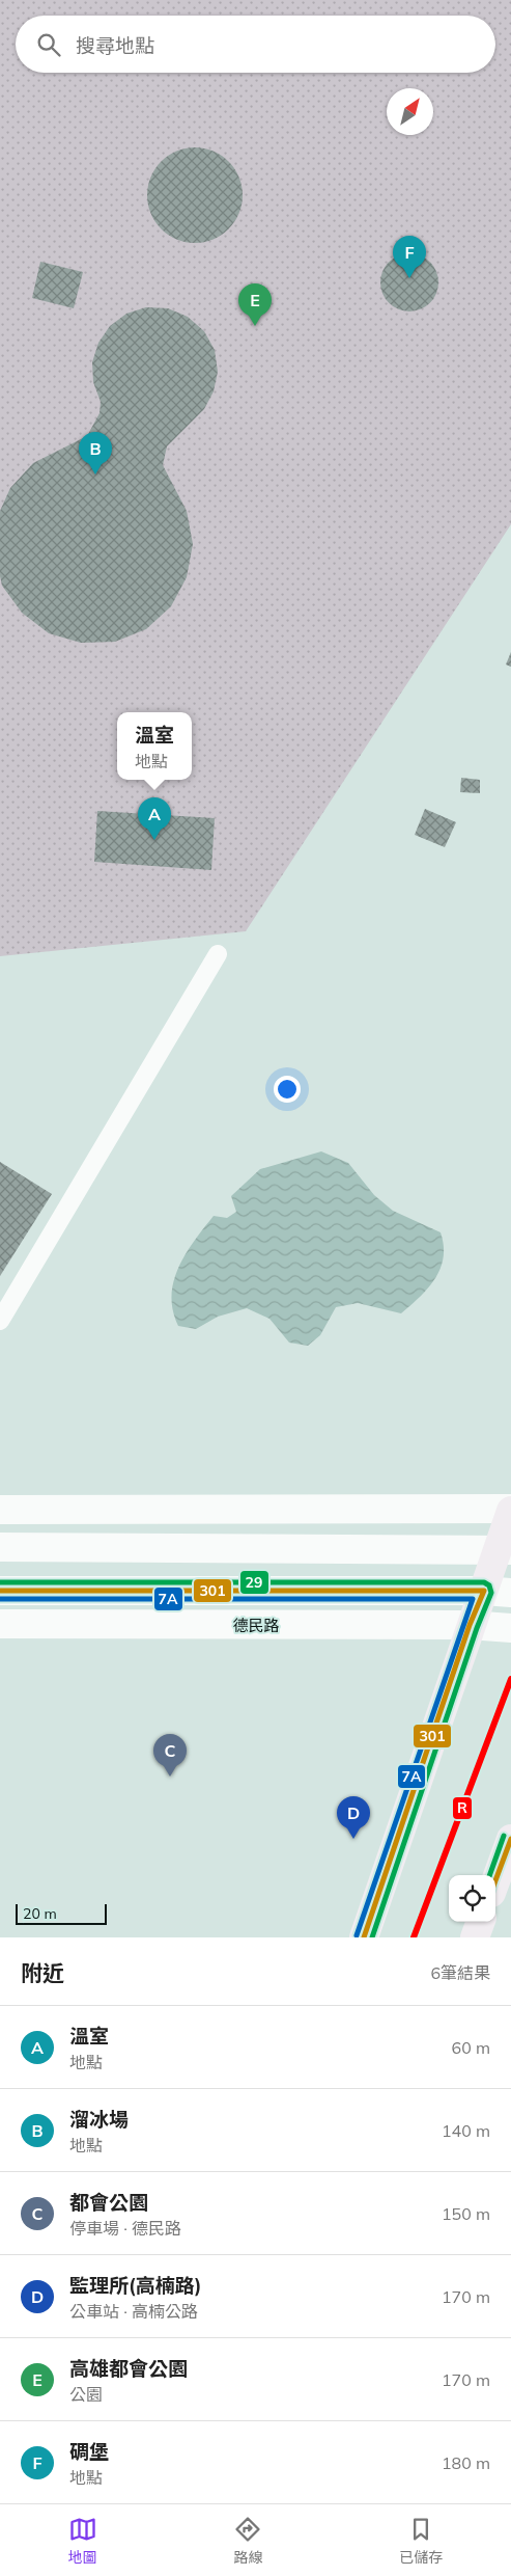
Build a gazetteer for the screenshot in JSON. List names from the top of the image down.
{
  "streets": {
    "street": ["德民路"]
  },
  "lines": [
    "transit line 29",
    "transit line 301",
    "transit line 7A",
    "transit line R"
  ],
  "scale_bar": "20 m",
  "north": "top right",
  "page": {
    "search": "搜尋地點",
    "pins": [
      "F",
      "E",
      "B",
      "A",
      "C",
      "D"
    ],
    "popup": ["溫室", "地點"],
    "scale": "20 m",
    "heading": ["附近", "6筆結果"],
    "list": [
      {
        "mark": "A",
        "name": "溫室",
        "note": "地點",
        "value": "60 m"
      },
      {
        "mark": "B",
        "name": "溜冰場",
        "note": "地點",
        "value": "140 m"
      },
      {
        "mark": "C",
        "name": "都會公園",
        "note": "停車場 · 德民路",
        "value": "150 m"
      },
      {
        "mark": "D",
        "name": "監理所(高楠路)",
        "note": "公車站 · 高楠公路",
        "value": "170 m"
      },
      {
        "mark": "E",
        "name": "高雄都會公園",
        "note": "公園",
        "value": "170 m"
      },
      {
        "mark": "F",
        "name": "碉堡",
        "note": "地點",
        "value": "180 m"
      }
    ],
    "nav": ["地圖", "路線", "已儲存"]
  }
}
